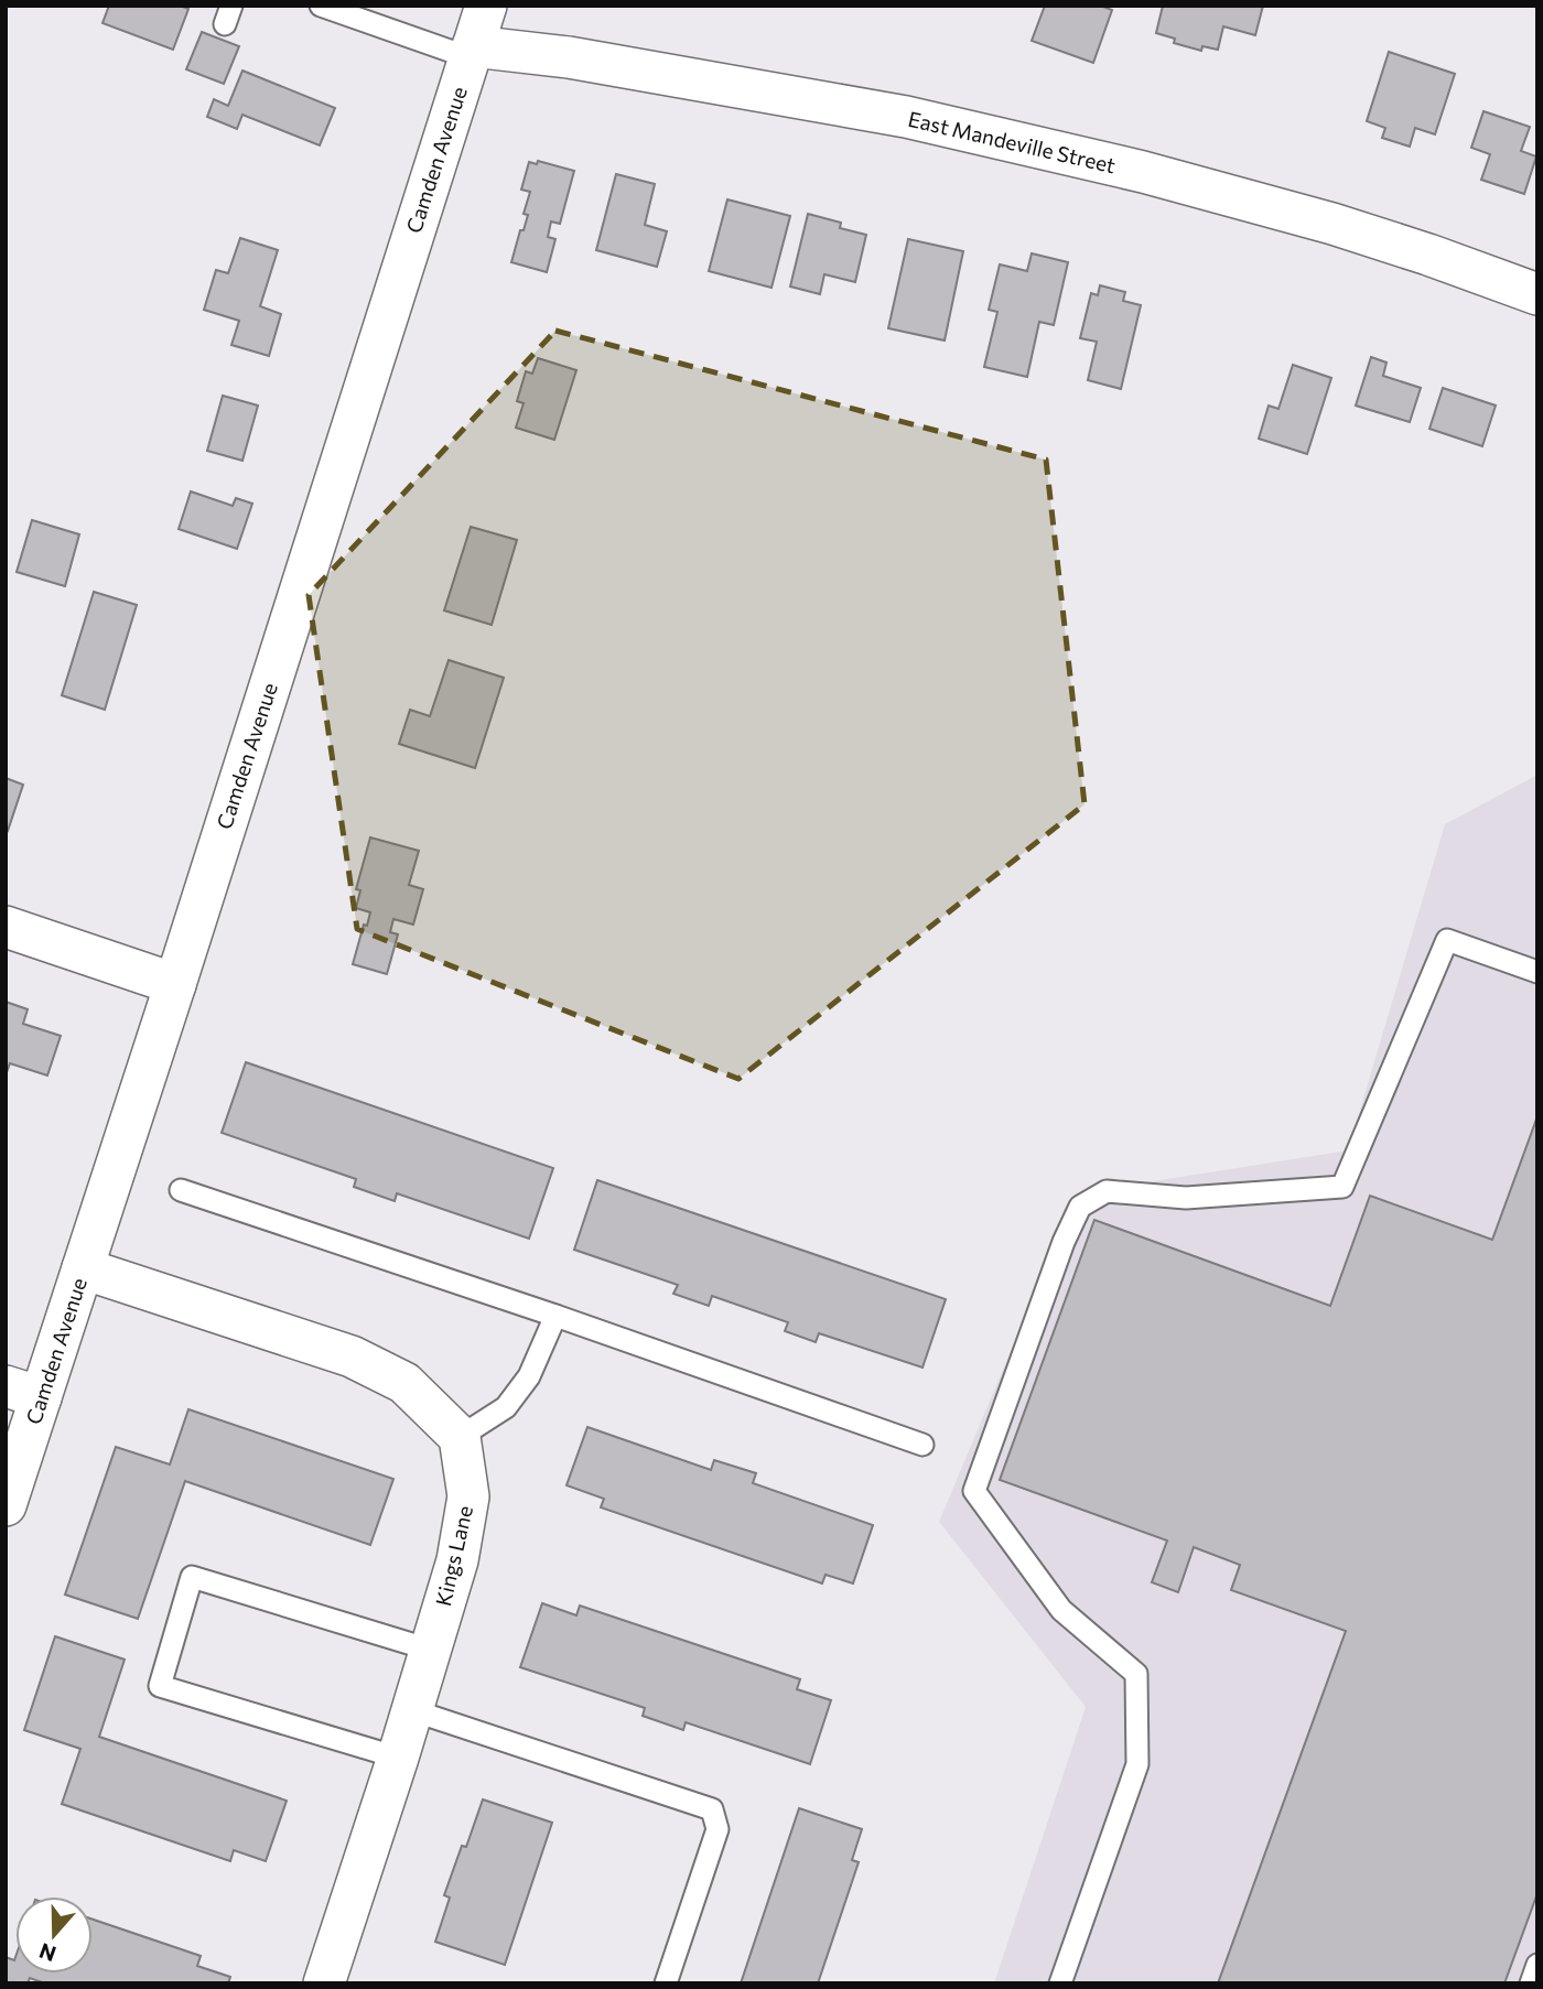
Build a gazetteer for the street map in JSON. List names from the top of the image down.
{
  "streets": {
    "street": ["East Mandeville Street", "Camden Avenue", "Kings Lane"]
  },
  "crossings": [
    ["East Mandeville Street", "Camden Avenue"]
  ],
  "north": "bottom"
}
